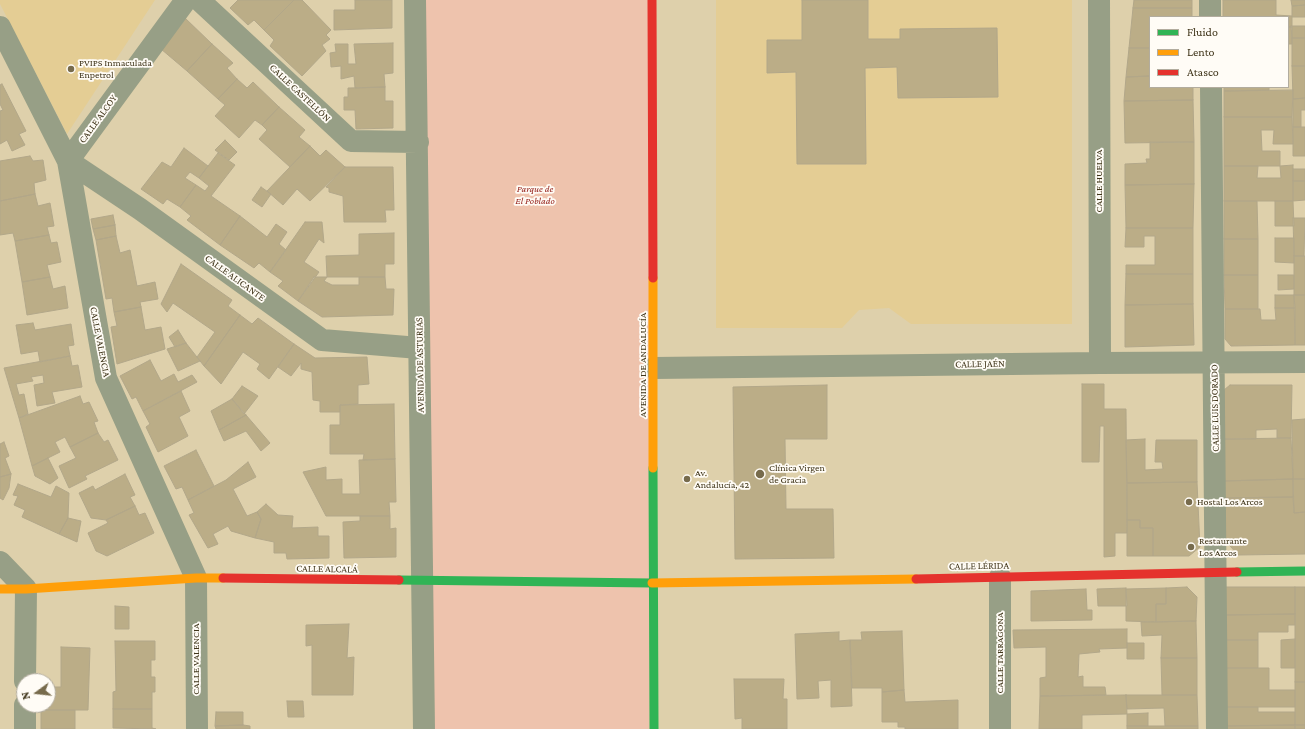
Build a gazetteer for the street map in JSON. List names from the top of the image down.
{
  "streets": {
    "street": [
      "CALLE CASTELLÓN",
      "CALLE ALCOY",
      "CALLE HUELVA",
      "CALLE ALICANTE",
      "CALLE VALENCIA",
      "CALLE JAÉN",
      "AVENIDA DE ASTURIAS",
      "AVENIDA DE ANDALUCÍA",
      "CALLE LUIS DORADO",
      "CALLE LÉRIDA",
      "CALLE ALCALÁ",
      "CALLE TARRAGONA"
    ]
  },
  "crossings": [
    ["CALLE CASTELLÓN", "AVENIDA DE ASTURIAS"],
    ["CALLE ALCOY", "CALLE ALICANTE"],
    ["CALLE ALCOY", "CALLE VALENCIA"],
    ["CALLE HUELVA", "CALLE JAÉN"],
    ["CALLE ALICANTE", "CALLE VALENCIA"],
    ["CALLE ALICANTE", "AVENIDA DE ASTURIAS"],
    ["CALLE VALENCIA", "CALLE ALCALÁ"],
    ["CALLE JAÉN", "AVENIDA DE ANDALUCÍA"],
    ["CALLE JAÉN", "CALLE LUIS DORADO"],
    ["AVENIDA DE ASTURIAS", "CALLE ALCALÁ"],
    ["AVENIDA DE ANDALUCÍA", "CALLE LÉRIDA"],
    ["AVENIDA DE ANDALUCÍA", "CALLE ALCALÁ"],
    ["CALLE LUIS DORADO", "CALLE LÉRIDA"],
    ["CALLE LÉRIDA", "CALLE ALCALÁ"],
    ["CALLE LÉRIDA", "CALLE TARRAGONA"]
  ],
  "parks": ["Parque de El Poblado"],
  "places": [
    "PVIPS Inmaculada Enpetrol",
    "Clínica Virgen de Gracia",
    "Av. Andalucía, 42",
    "Hostal Los Arcos",
    "Restaurante Los Arcos"
  ],
  "legend": ["Fluido", "Lento", "Atasco"],
  "north": "left"
}
